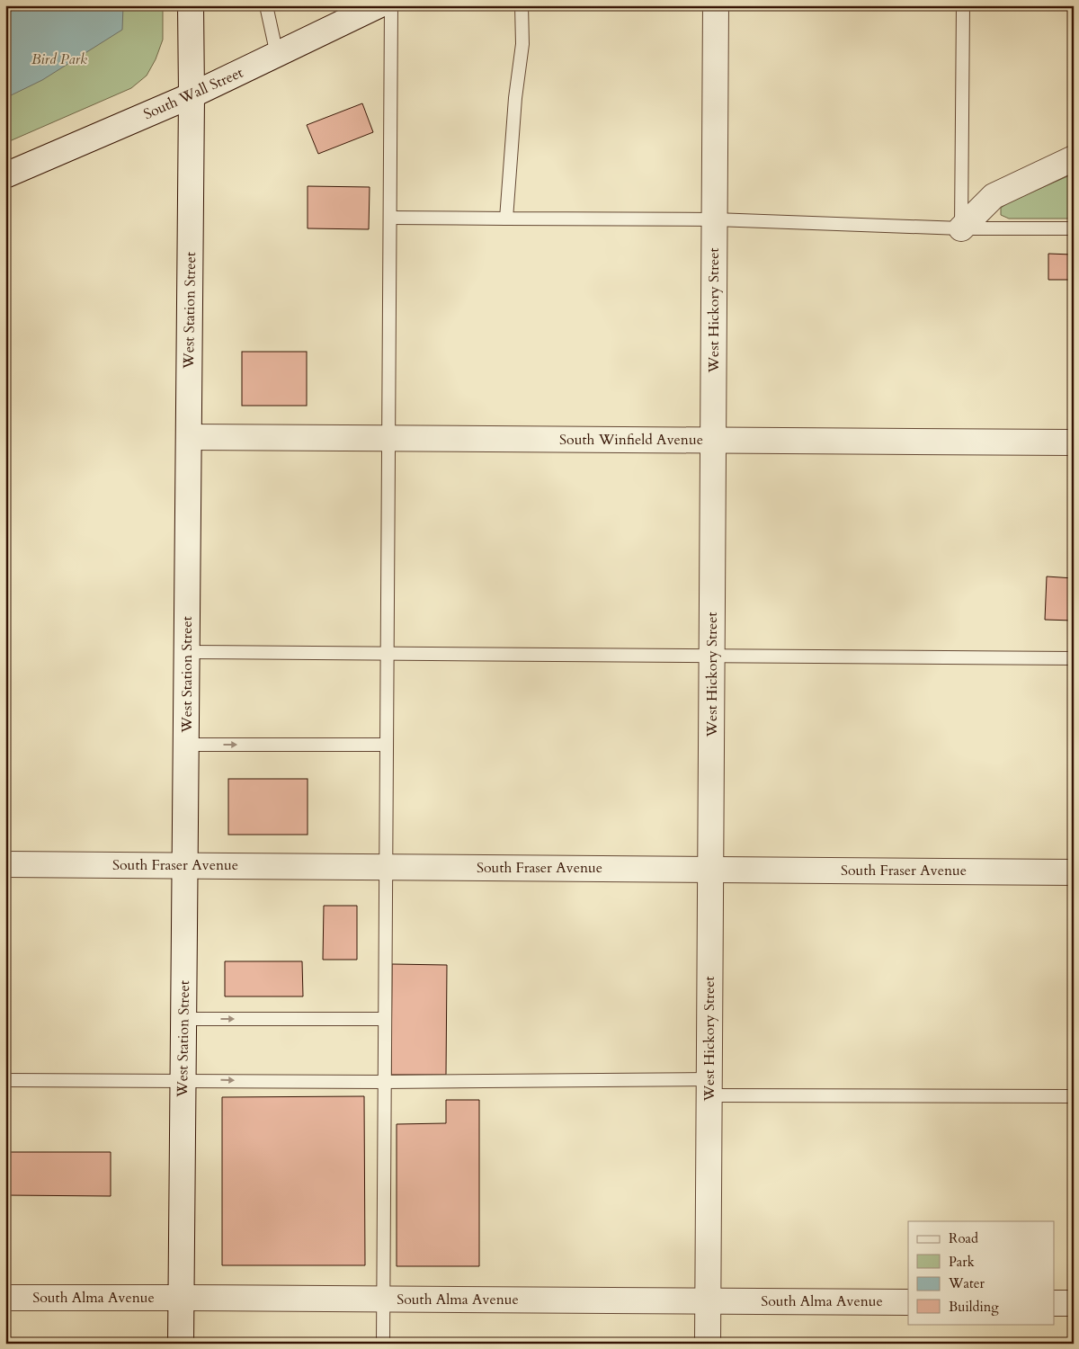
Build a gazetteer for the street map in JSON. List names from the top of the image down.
{
  "streets": {
    "street": [
      "South Wall Street",
      "West Station Street",
      "West Hickory Street",
      "South Winfield Avenue",
      "South Fraser Avenue",
      "South Alma Avenue"
    ]
  },
  "crossings": [
    ["South Wall Street", "West Station Street"],
    ["West Station Street", "South Winfield Avenue"],
    ["West Station Street", "South Fraser Avenue"],
    ["West Station Street", "South Alma Avenue"],
    ["West Hickory Street", "South Winfield Avenue"],
    ["West Hickory Street", "South Fraser Avenue"],
    ["West Hickory Street", "South Alma Avenue"]
  ],
  "parks": ["Bird Park"],
  "legend": [
    "Road",
    "Park",
    "Water",
    "Building"
  ]
}
